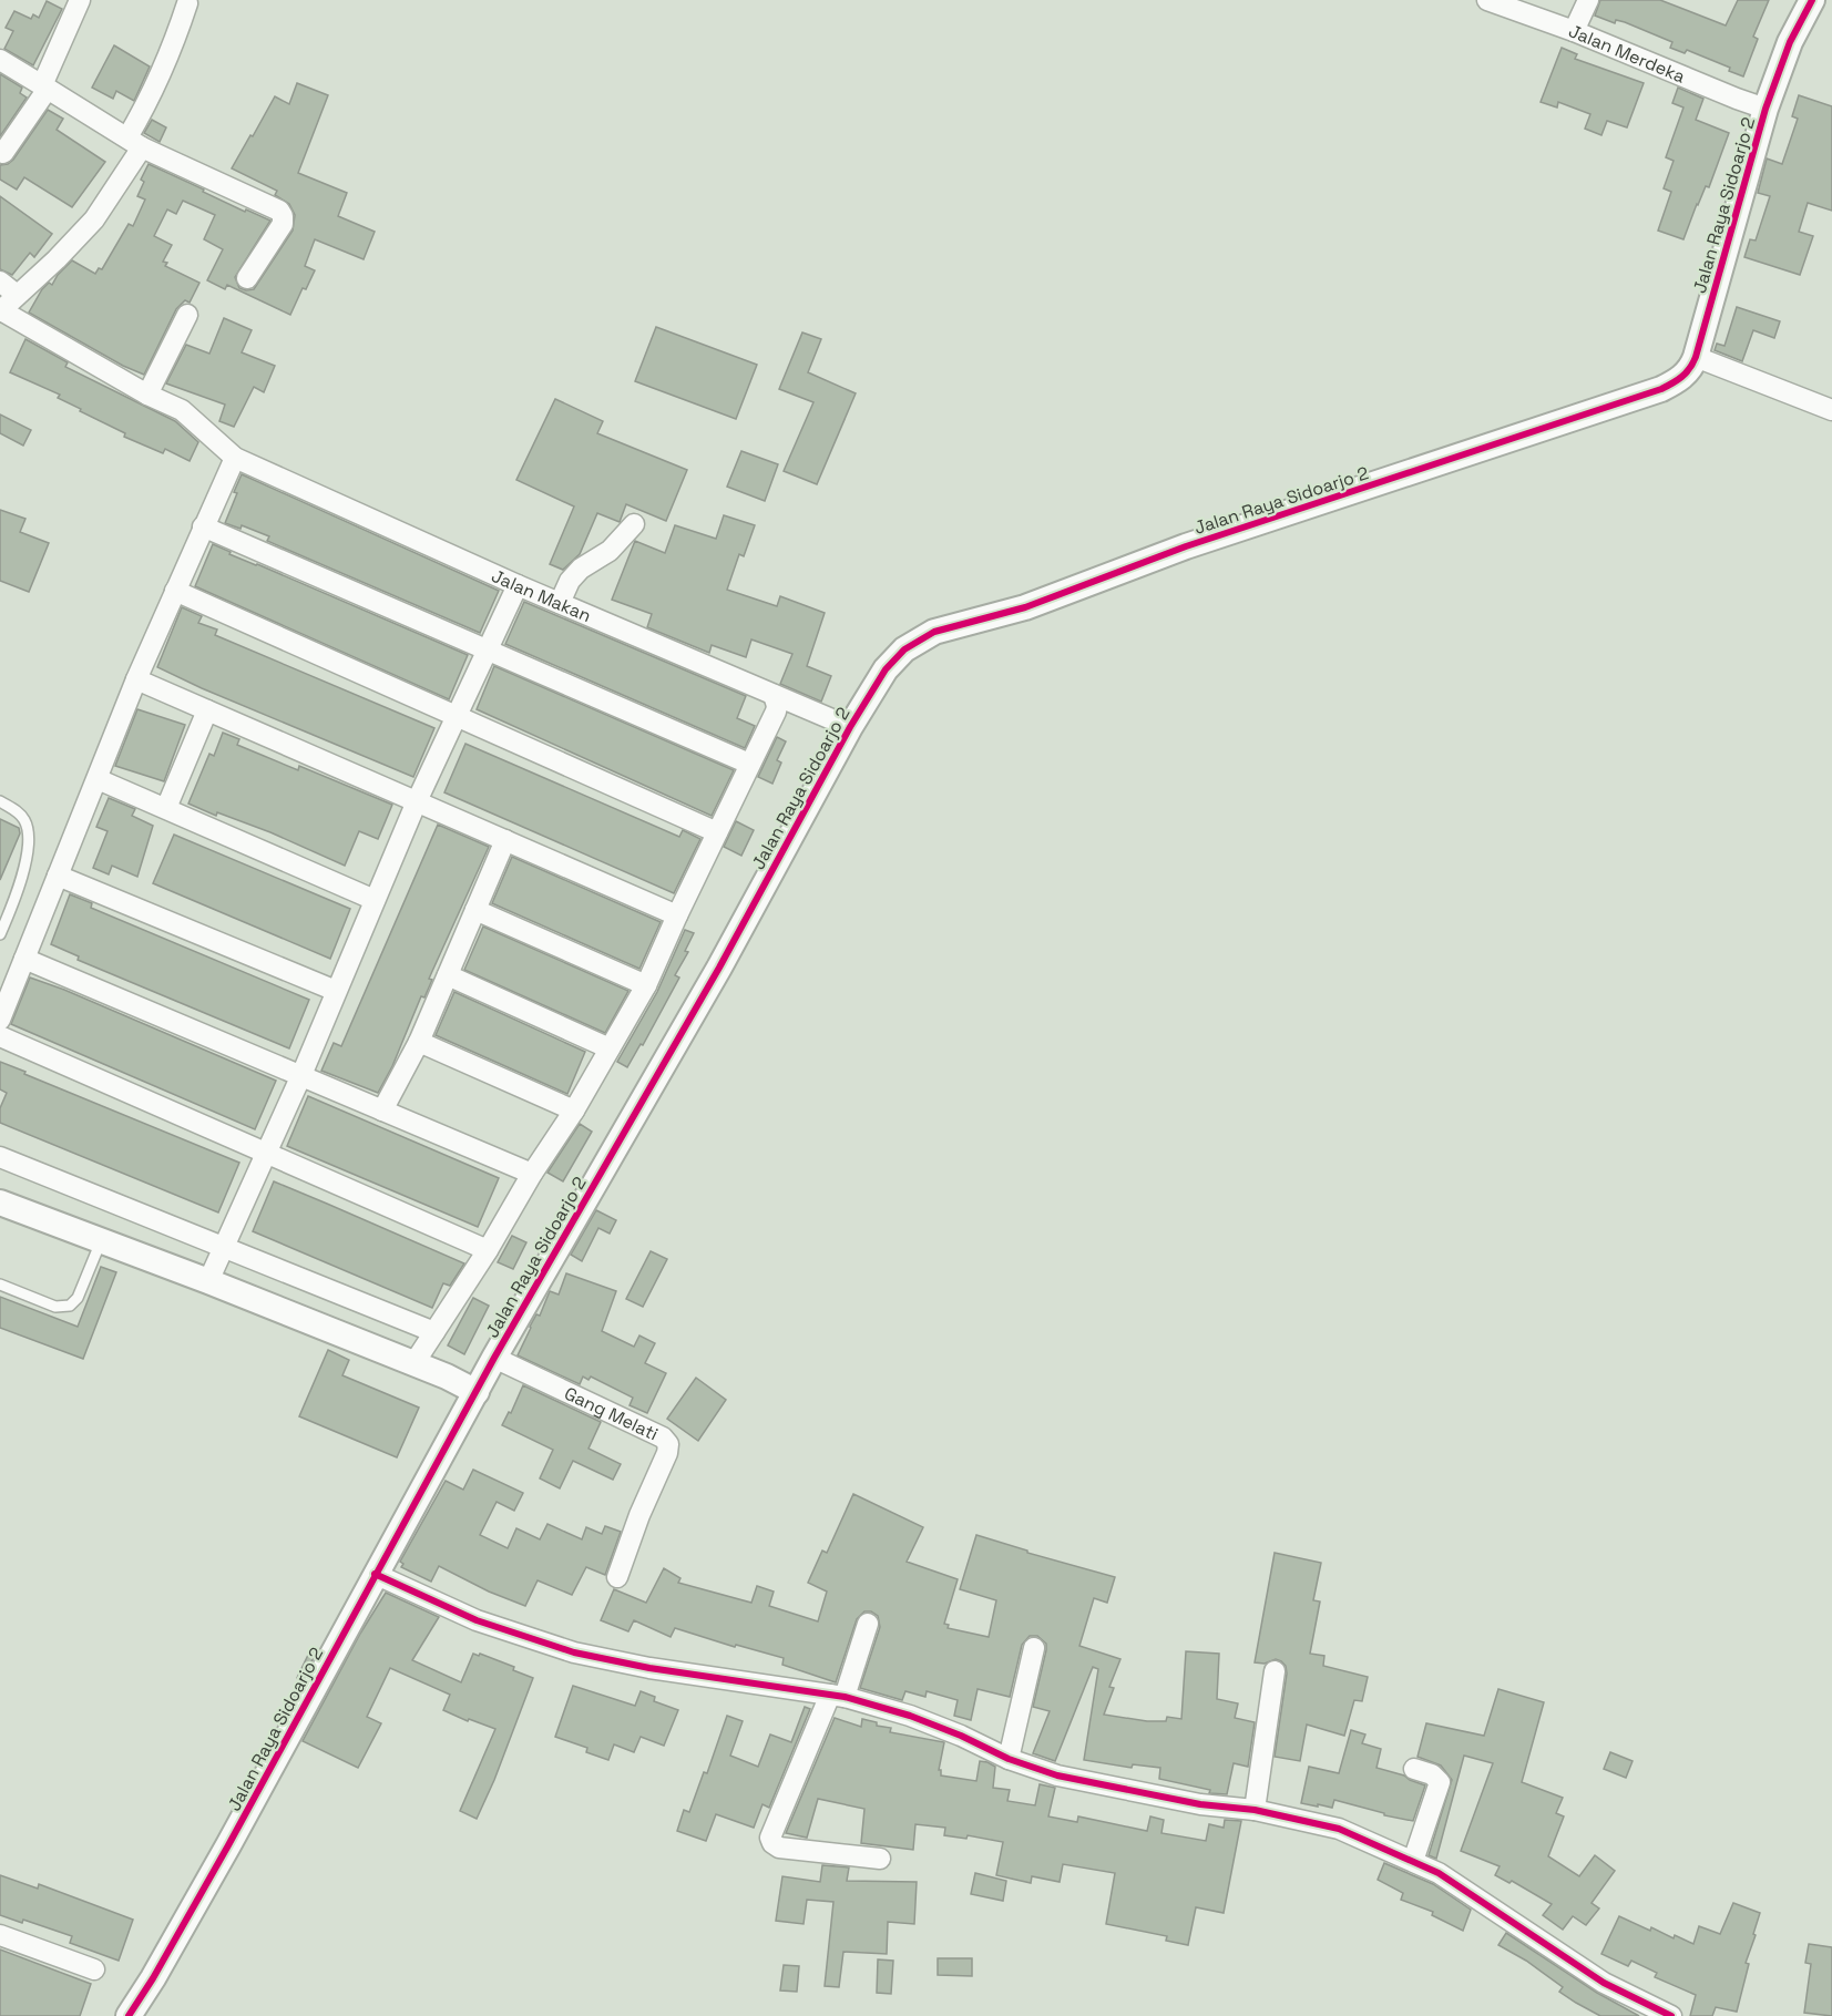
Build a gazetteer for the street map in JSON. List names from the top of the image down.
{
  "streets": {
    "street": [
      "Jalan Merdeka",
      "Jalan Raya Sidoarjo 2",
      "Jalan Makan",
      "Gang Melati"
    ]
  },
  "crossings": [
    ["Jalan Merdeka", "Jalan Raya Sidoarjo 2"],
    ["Jalan Raya Sidoarjo 2", "Jalan Makan"],
    ["Jalan Raya Sidoarjo 2", "Gang Melati"]
  ]
}
